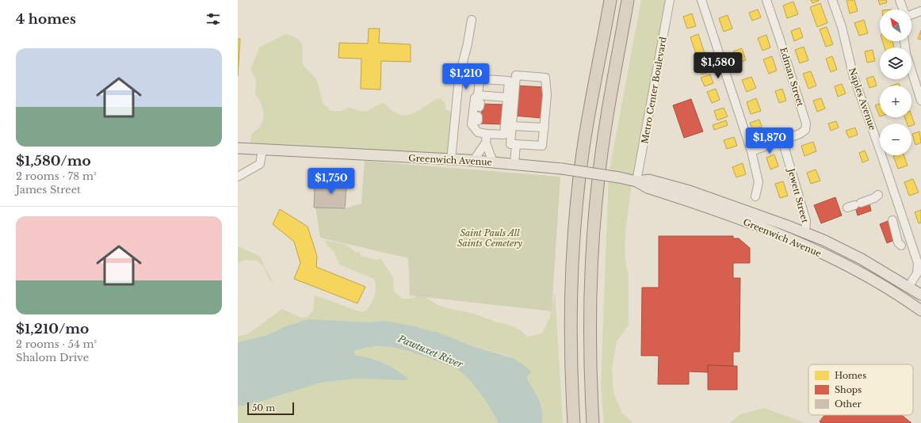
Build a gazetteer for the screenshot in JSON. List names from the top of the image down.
{
  "streets": {
    "main road": ["Greenwich Avenue"],
    "street": [
      "Edman Street",
      "Metro Center Boulevard",
      "Naples Avenue",
      "Jewett Street"
    ]
  },
  "crossings": [
    ["Edman Street", "Jewett Street"],
    ["Metro Center Boulevard", "Greenwich Avenue"],
    ["Naples Avenue", "Greenwich Avenue"],
    ["Greenwich Avenue", "Jewett Street"]
  ],
  "water": ["Pawtuxet River"],
  "parks": ["Saint Pauls All Saints Cemetery"],
  "legend": ["Homes", "Shops", "Other"],
  "scale_bar": "50 m",
  "north": "top left",
  "page": {
    "heading": "4 homes",
    "map_buttons": ["+", "−"],
    "list": [
      {
        "name": "$1,580/mo",
        "note": "2 rooms · 78 m² · James Street"
      },
      {
        "name": "$1,210/mo",
        "note": "2 rooms · 54 m² · Shalom Drive"
      }
    ],
    "price": [
      "$1,580",
      "$1,210",
      "$1,870",
      "$1,750"
    ],
    "scale": "50 m"
  }
}
